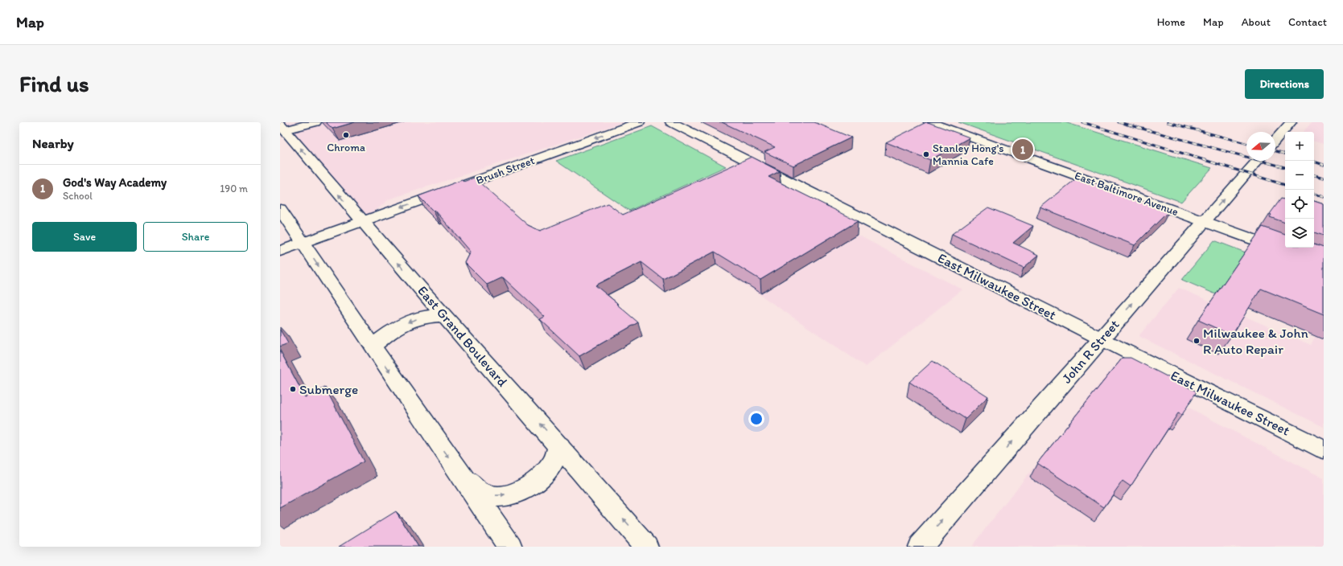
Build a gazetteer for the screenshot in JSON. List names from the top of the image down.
{
  "streets": {
    "street": [
      "Brush Street",
      "East Baltimore Avenue",
      "East Milwaukee Street",
      "East Grand Boulevard",
      "John R Street"
    ]
  },
  "crossings": [
    ["Brush Street", "East Grand Boulevard"],
    ["East Baltimore Avenue", "John R Street"],
    ["East Milwaukee Street", "John R Street"]
  ],
  "one_way": ["Brush Street", "John R Street"],
  "places": [
    "Chroma",
    "Stanley Hong's Mannia Cafe",
    "Milwaukee & John R Auto Repair",
    "Submerge"
  ],
  "north": "left",
  "page": {
    "header": "Map",
    "nav": [
      "Home",
      "Map",
      "About",
      "Contact"
    ],
    "buttons": [
      "Directions",
      ["Save", "Share"]
    ],
    "title": "Find us",
    "heading": "Nearby",
    "map_buttons": ["+", "−"],
    "pins": "1",
    "list": [
      {
        "mark": "1",
        "name": "God's Way Academy",
        "note": "School",
        "value": "190 m"
      }
    ]
  }
}
